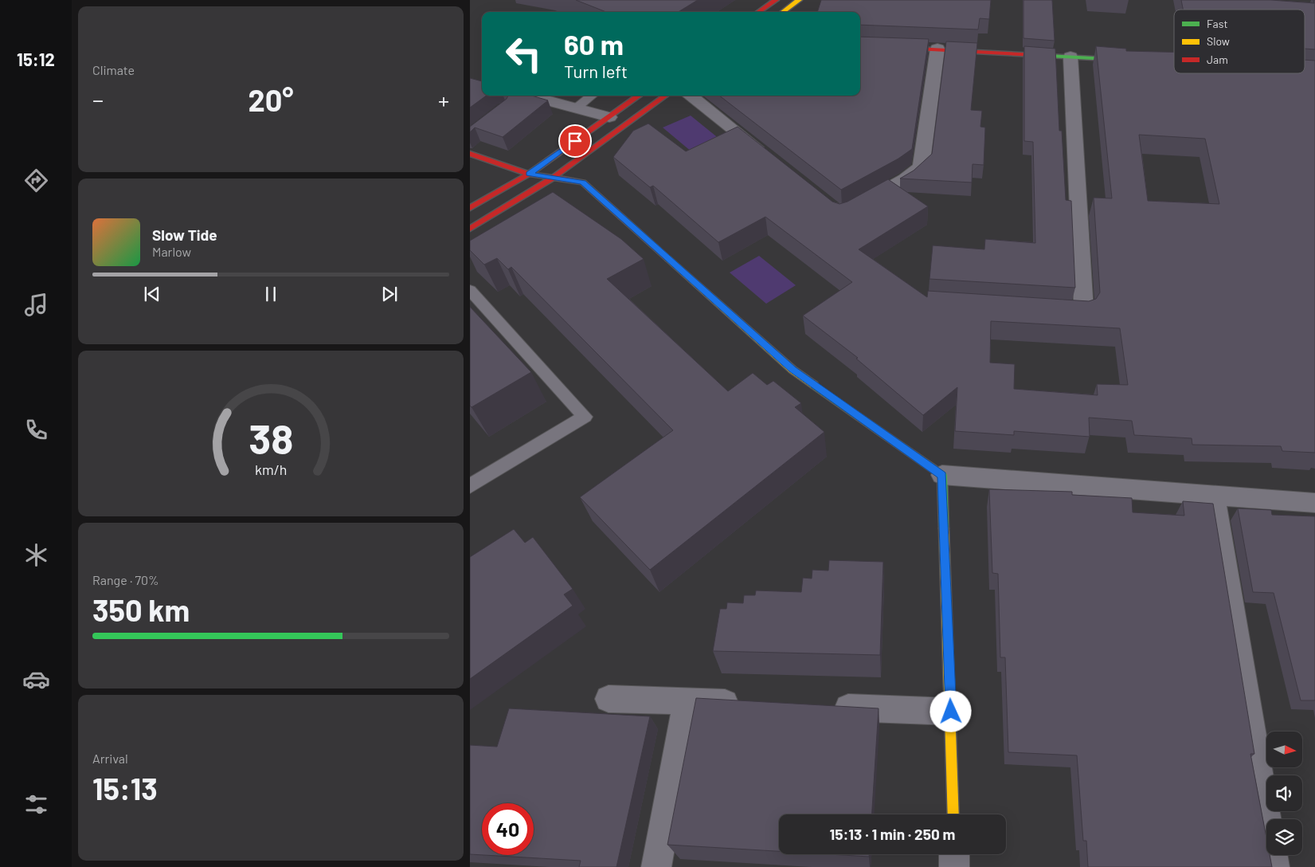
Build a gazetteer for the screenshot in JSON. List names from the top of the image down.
{
  "legend": ["Fast", "Slow", "Jam"],
  "north": "right",
  "page": {
    "tabs": "15:12",
    "tile": [
      "Climate",
      ["Range · 70%", "350 km"],
      ["Arrival", "15:13"]
    ],
    "turn": ["60 m", "Turn left"],
    "heat": ["−", "20°", "+"],
    "song": ["Slow Tide", "Marlow"],
    "limit": "40",
    "trip": "15:13 · 1 min · 250 m",
    "gauge": ["38", "km/h"]
  }
}
